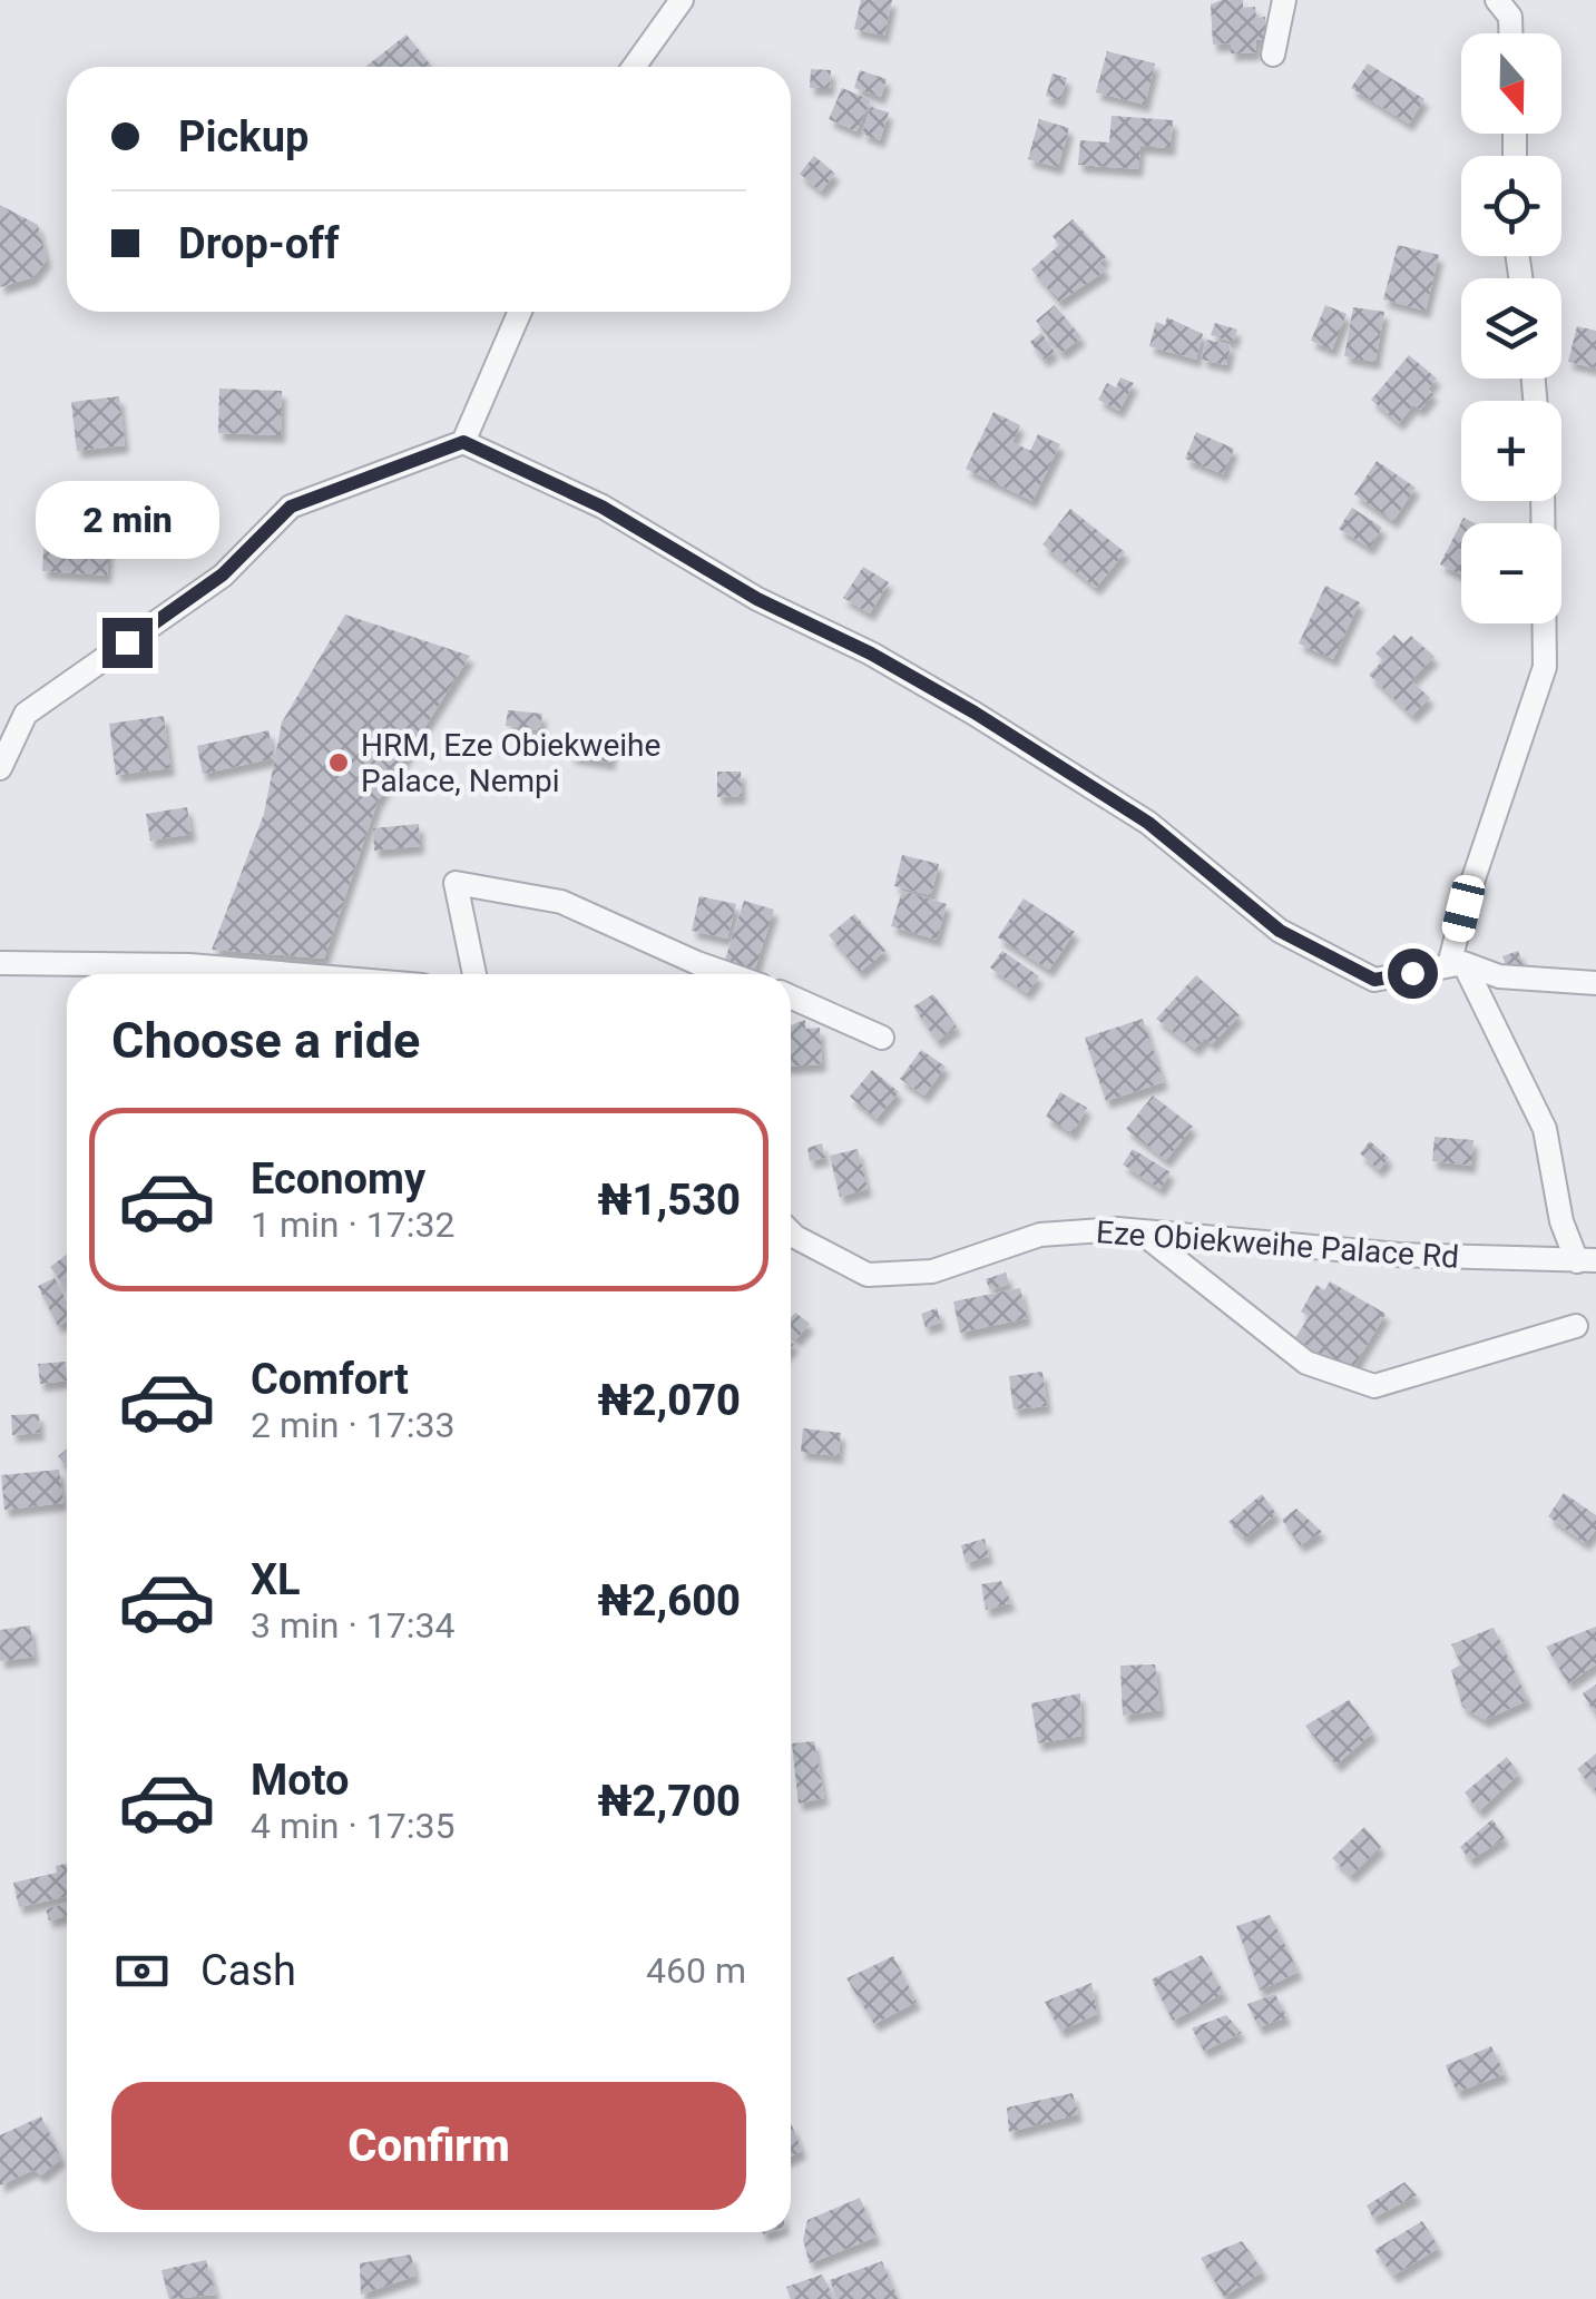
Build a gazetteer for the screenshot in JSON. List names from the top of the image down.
{
  "streets": {
    "street": ["Eze Obiekweihe Palace Rd"]
  },
  "places": ["HRM, Eze Obiekweihe Palace, Nempi"],
  "north": "bottom",
  "page": {
    "map_buttons": ["+", "−"],
    "banner": ["Pickup", "Drop-off"],
    "bubble": "2 min",
    "heading": "Choose a ride",
    "list": [
      {
        "name": "Economy",
        "note": "1 min · 17:32",
        "value": "₦1,530"
      },
      {
        "name": "Comfort",
        "note": "2 min · 17:33",
        "value": "₦2,070"
      },
      {
        "name": "XL",
        "note": "3 min · 17:34",
        "value": "₦2,600"
      },
      {
        "name": "Moto",
        "note": "4 min · 17:35",
        "value": "₦2,700"
      }
    ],
    "pay": ["Cash", "460 m"],
    "buttons": "Confirm"
  }
}
